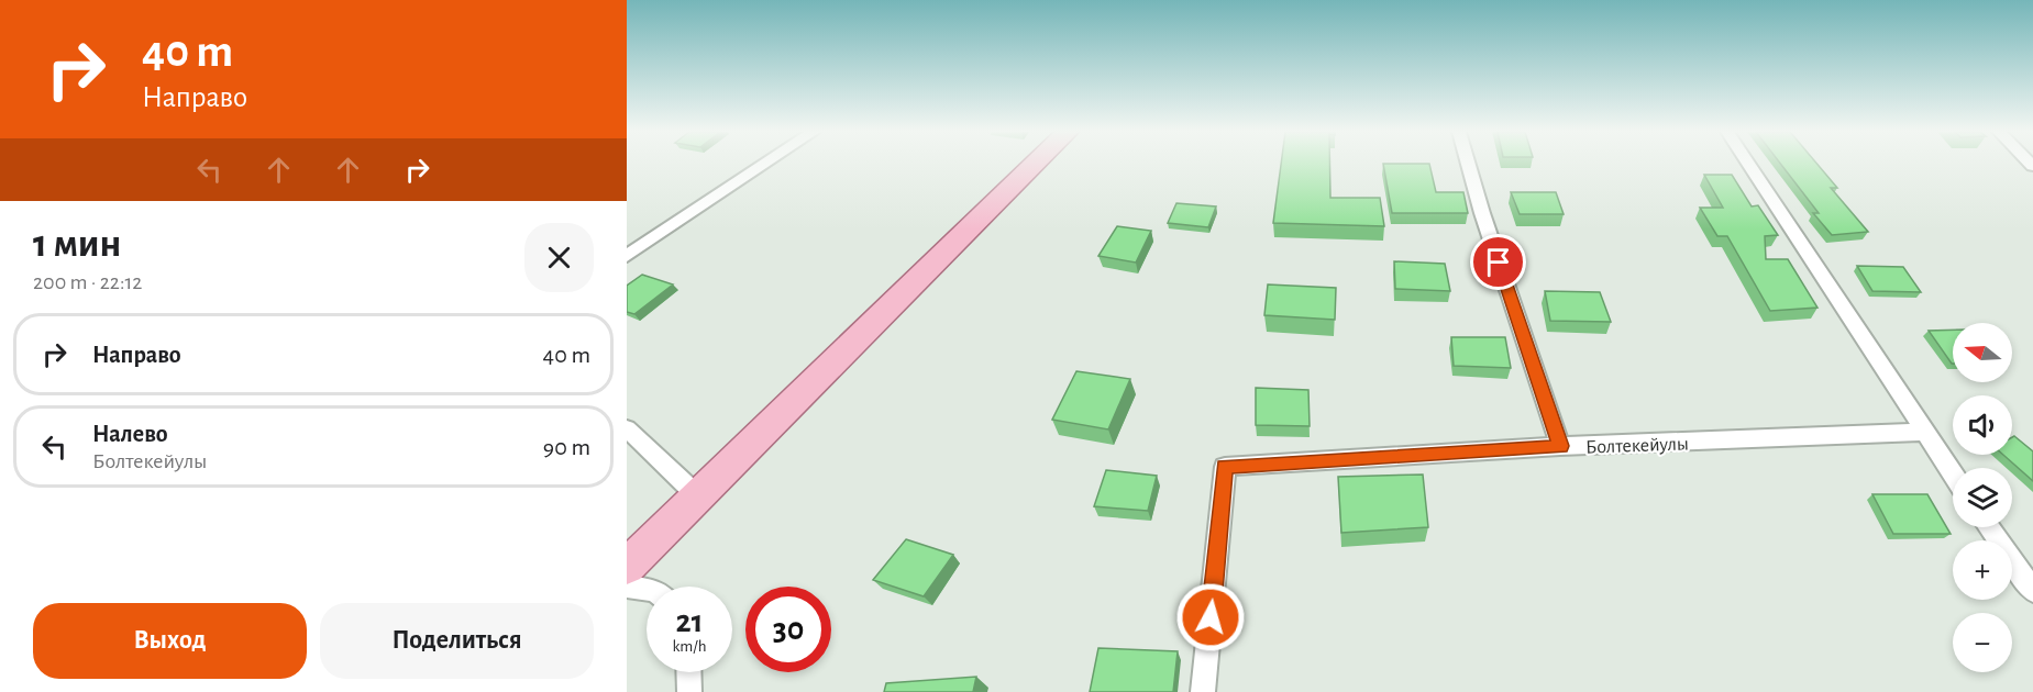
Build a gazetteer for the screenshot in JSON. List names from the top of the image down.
{
  "streets": {
    "street": ["Болтекейулы"]
  },
  "north": "left",
  "page": {
    "turn": ["40 m", "Направо"],
    "heading": ["1 мин", "200 m · 22:12"],
    "list": [
      {
        "name": "Направо",
        "value": "40 m"
      },
      {
        "name": "Налево",
        "note": "Болтекейулы",
        "value": "90 m"
      }
    ],
    "map_buttons": ["+", "−"],
    "speed": "21 km/h",
    "limit": "30",
    "buttons": ["Выход", "Поделиться"]
  }
}
